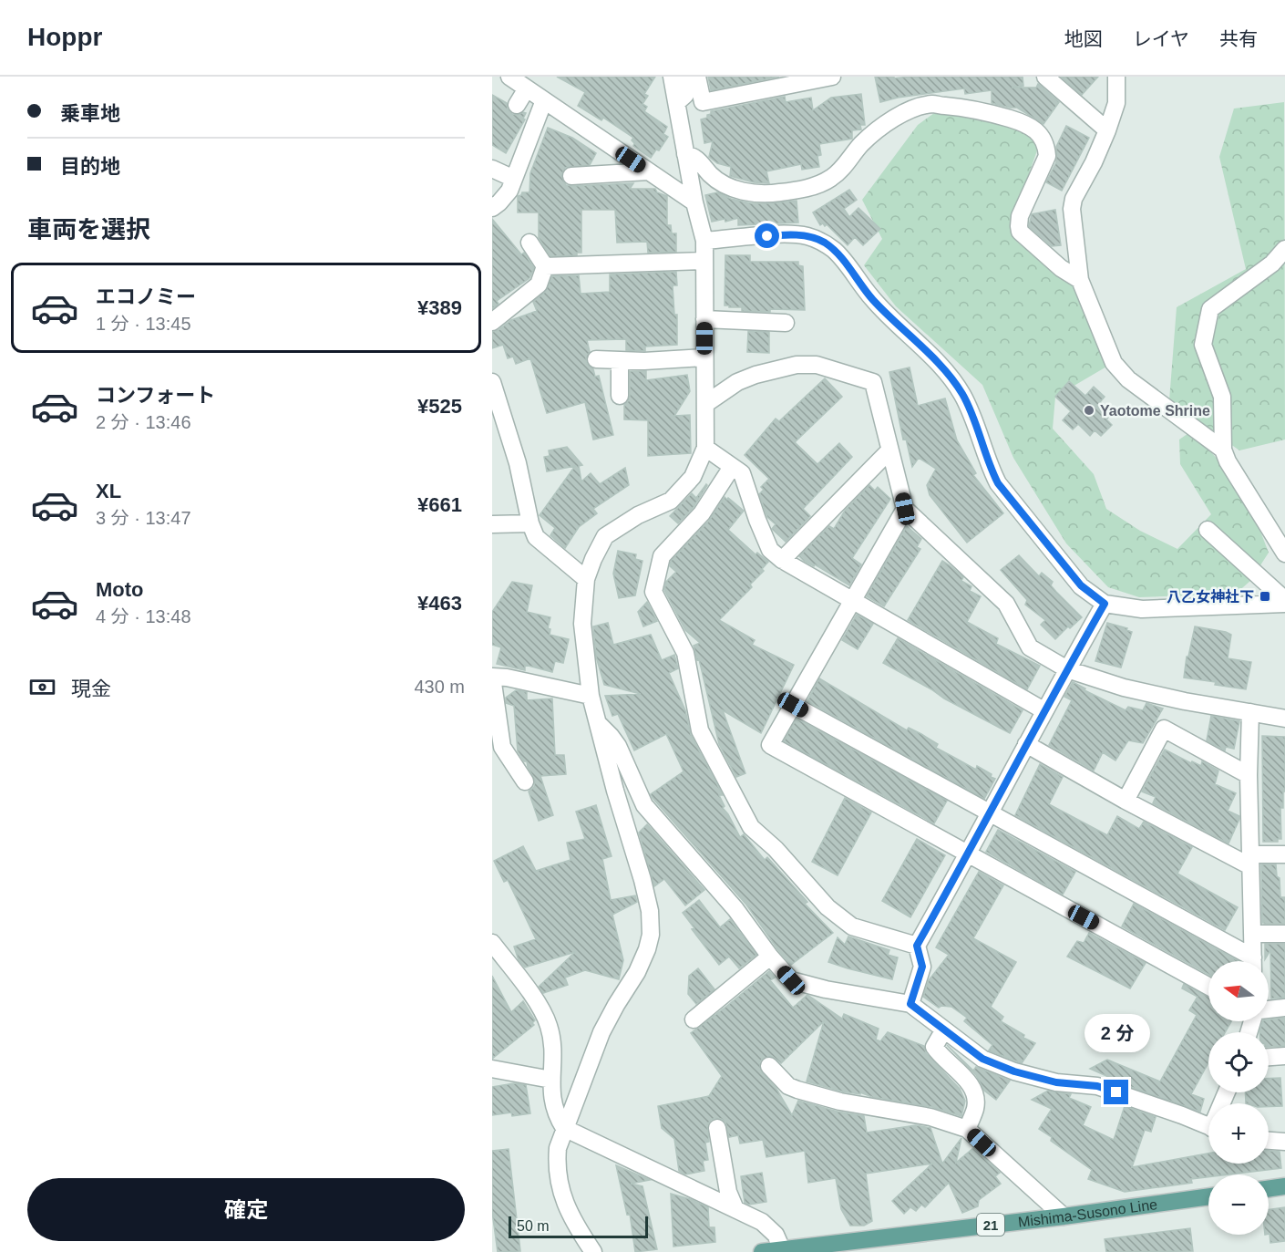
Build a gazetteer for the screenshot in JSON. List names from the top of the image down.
{
  "streets": {
    "main road": ["Mishima-Susono Line", "21"]
  },
  "places": {
    "other": ["Yaotome Shrine"],
    "transit": ["八乙女神社下"]
  },
  "scale_bar": "50 m",
  "north": "left",
  "page": {
    "header": "Hoppr",
    "nav": ["地図", "レイヤ", "共有"],
    "banner": ["乗車地", "目的地"],
    "heading": "車両を選択",
    "list": [
      {
        "name": "エコノミー",
        "note": "1 分 · 13:45",
        "value": "¥389"
      },
      {
        "name": "コンフォート",
        "note": "2 分 · 13:46",
        "value": "¥525"
      },
      {
        "name": "XL",
        "note": "3 分 · 13:47",
        "value": "¥661"
      },
      {
        "name": "Moto",
        "note": "4 分 · 13:48",
        "value": "¥463"
      }
    ],
    "pay": ["現金", "430 m"],
    "map_buttons": ["+", "−"],
    "bubble": "2 分",
    "buttons": "確定",
    "scale": "50 m"
  }
}
